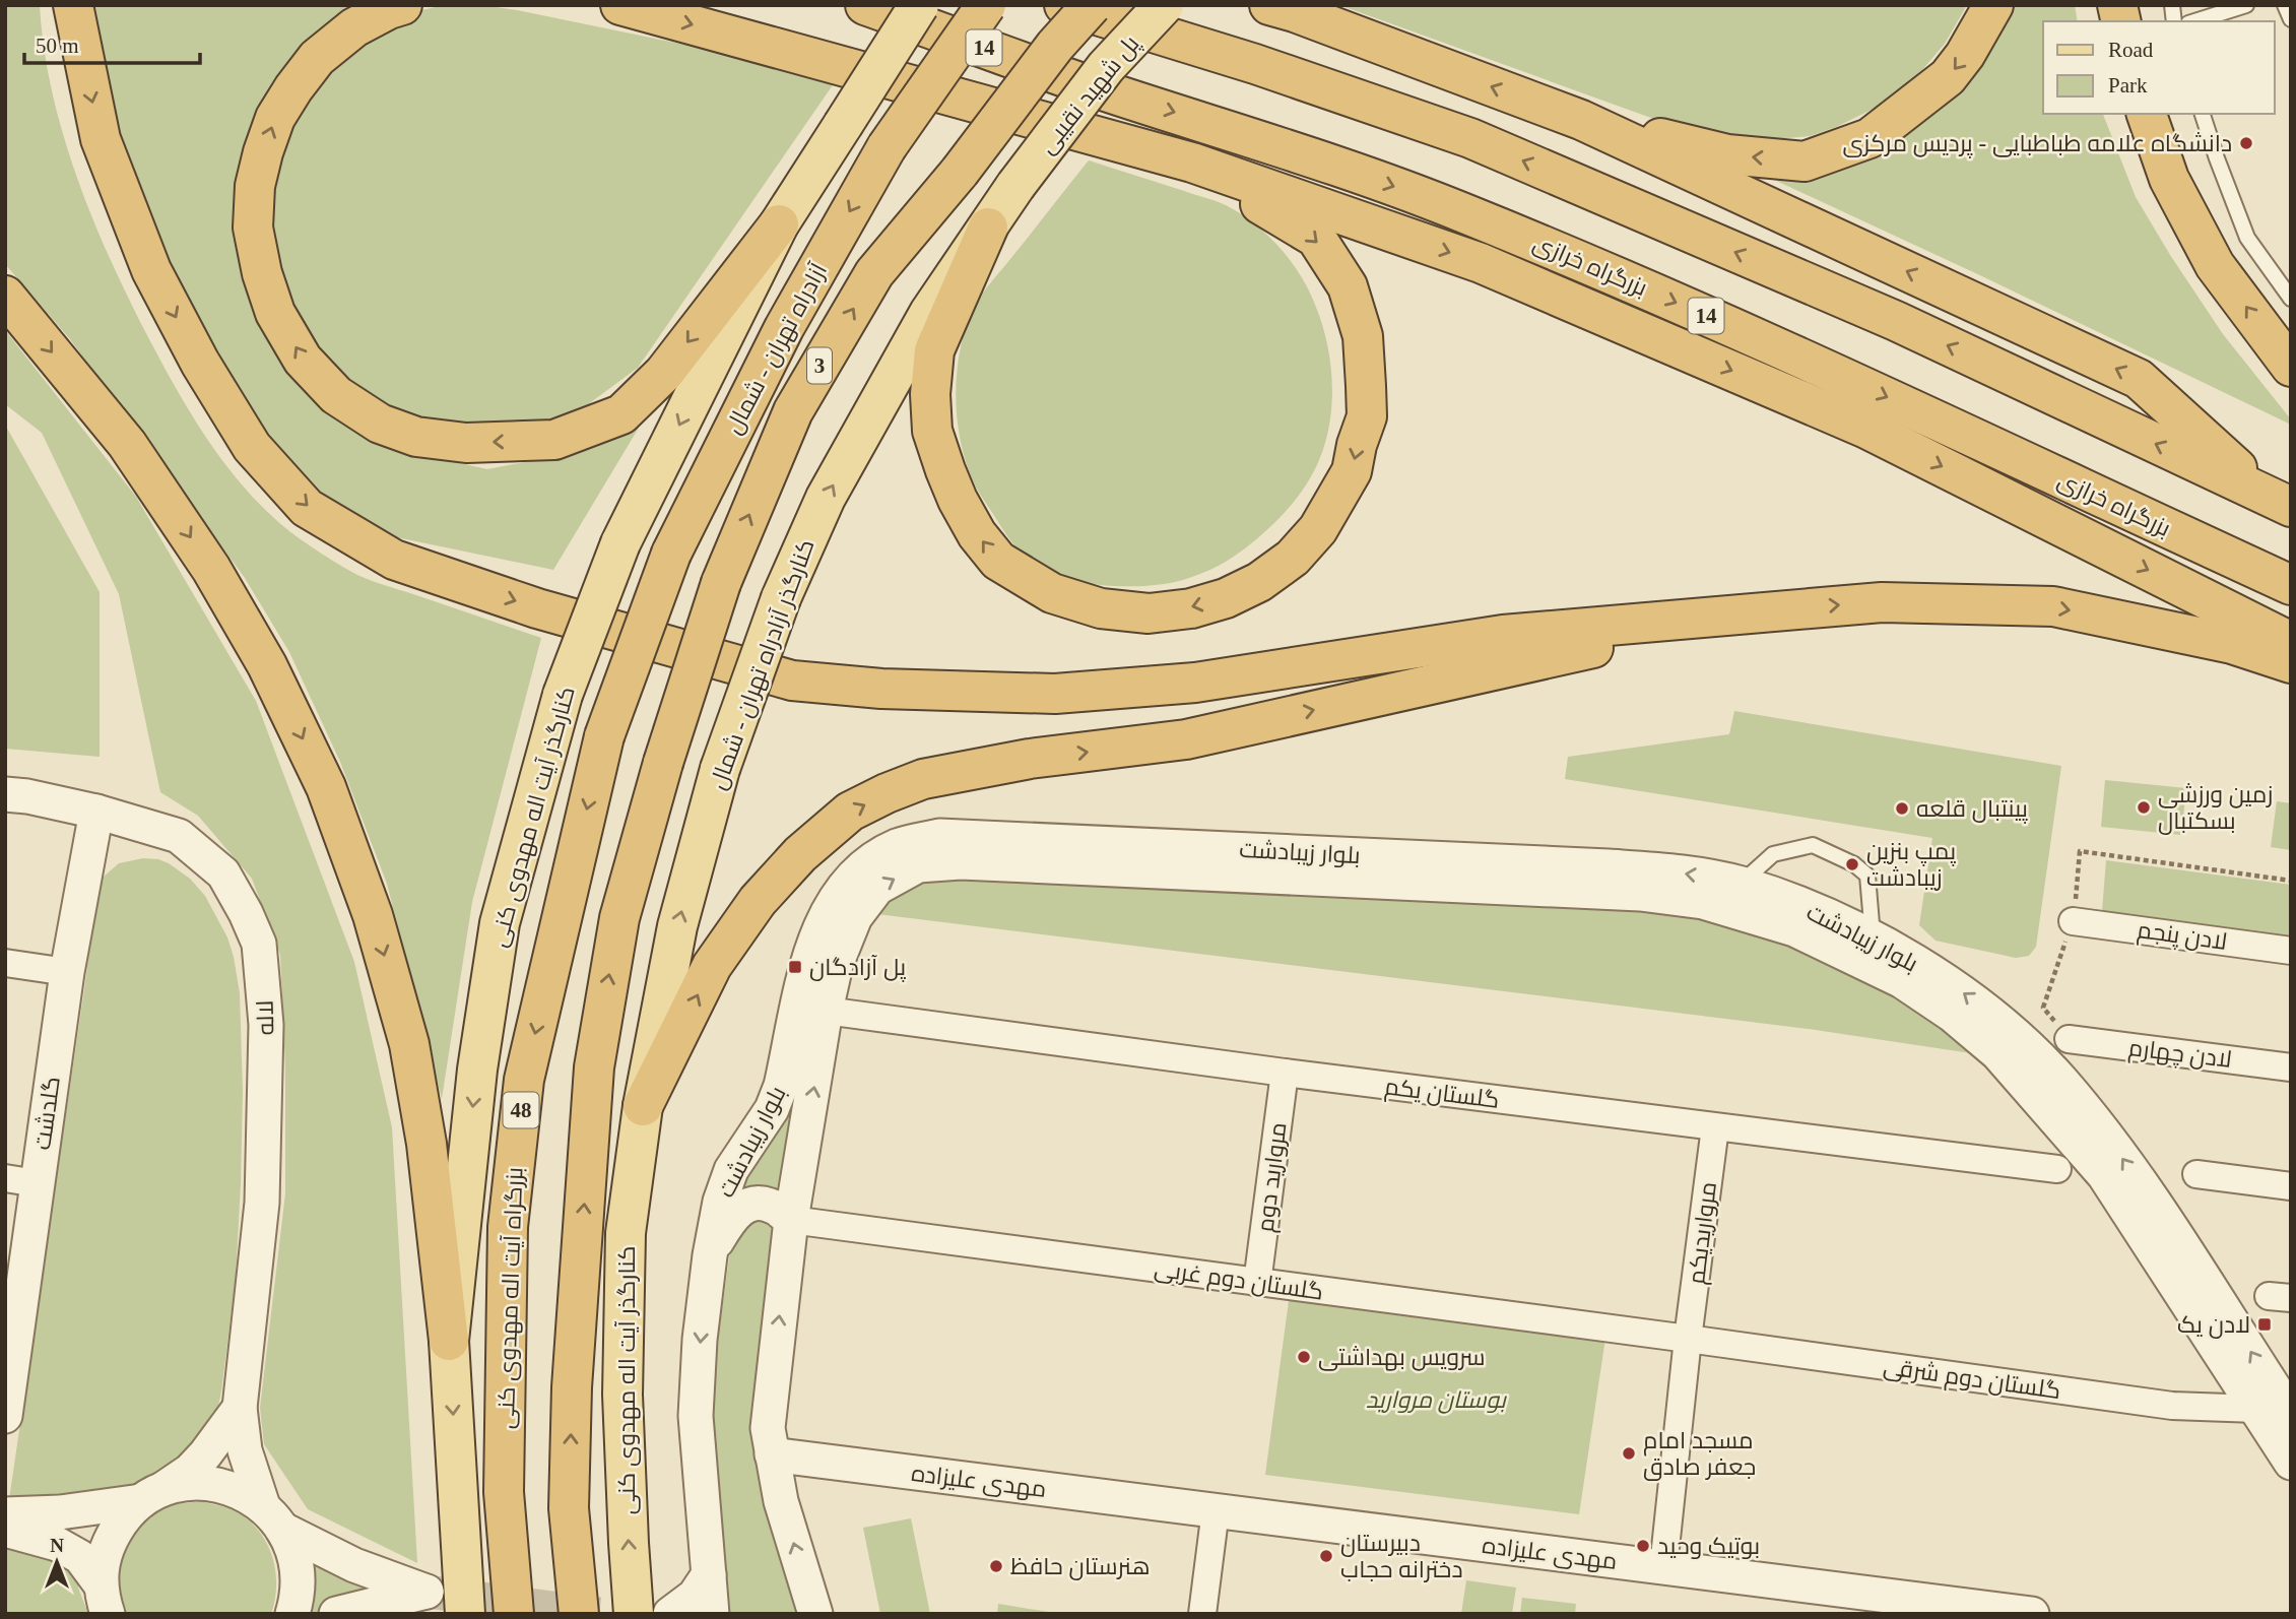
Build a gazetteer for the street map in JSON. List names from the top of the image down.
{
  "streets": {
    "highway": [
      "14",
      "بزرگراه خرازی",
      "آزادراه تهران - شمال",
      "3",
      "48",
      "بزرگراه آیت اله مهدوی کنی"
    ],
    "main road": ["پل شهید نقیبی", "کنارگذر آزادراه تهران - شمال", "کنارگذر آیت اله مهدوی کنی"],
    "street": [
      "بلوار زیبادشت",
      "لادن پنجم",
      "لاله",
      "لادن چهارم",
      "گلستان یکم",
      "گلدشت",
      "مروارید دوم",
      "مرواریدیکم",
      "گلستان دوم غربی",
      "گلستان دوم شرقی",
      "مهدی علیزاده"
    ]
  },
  "crossings": [
    ["پل شهید نقیبی", "کنارگذر آزادراه تهران - شمال"],
    ["آزادراه تهران - شمال", "بزرگراه آیت اله مهدوی کنی"],
    ["کنارگذر آزادراه تهران - شمال", "کنارگذر آیت اله مهدوی کنی"],
    ["بلوار زیبادشت", "گلستان یکم"],
    ["بلوار زیبادشت", "گلستان دوم غربی"],
    ["بلوار زیبادشت", "گلستان دوم شرقی"],
    ["بلوار زیبادشت", "مهدی علیزاده"],
    ["لاله", "گلدشت"],
    ["گلستان یکم", "مروارید دوم"],
    ["گلستان یکم", "مرواریدیکم"],
    ["مروارید دوم", "گلستان دوم غربی"],
    ["مرواریدیکم", "گلستان دوم غربی"],
    ["مرواریدیکم", "گلستان دوم شرقی"],
    ["مرواریدیکم", "مهدی علیزاده"],
    ["گلستان دوم غربی", "گلستان دوم شرقی"]
  ],
  "one_way": ["کنارگذر آزادراه تهران - شمال", "بزرگراه آیت اله مهدوی کنی"],
  "parks": ["بوستان مروارید"],
  "places": {
    "other": [
      "دانشگاه علامه طباطبایی - پردیس مرکزی",
      "زمین ورزشی بسکتبال",
      "پینتبال قلعه",
      "پمپ بنزین زیبادشت",
      "سرویس بهداشتی",
      "مسجد امام جعفر صادق",
      "بوتیک وحید",
      "دبیرستان دخترانه حجاب",
      "هنرستان حافظ"
    ],
    "transit": ["پل آزادگان", "لادن یک"]
  },
  "legend": ["Road", "Park"],
  "scale_bar": "50 m",
  "north": "top"
}
